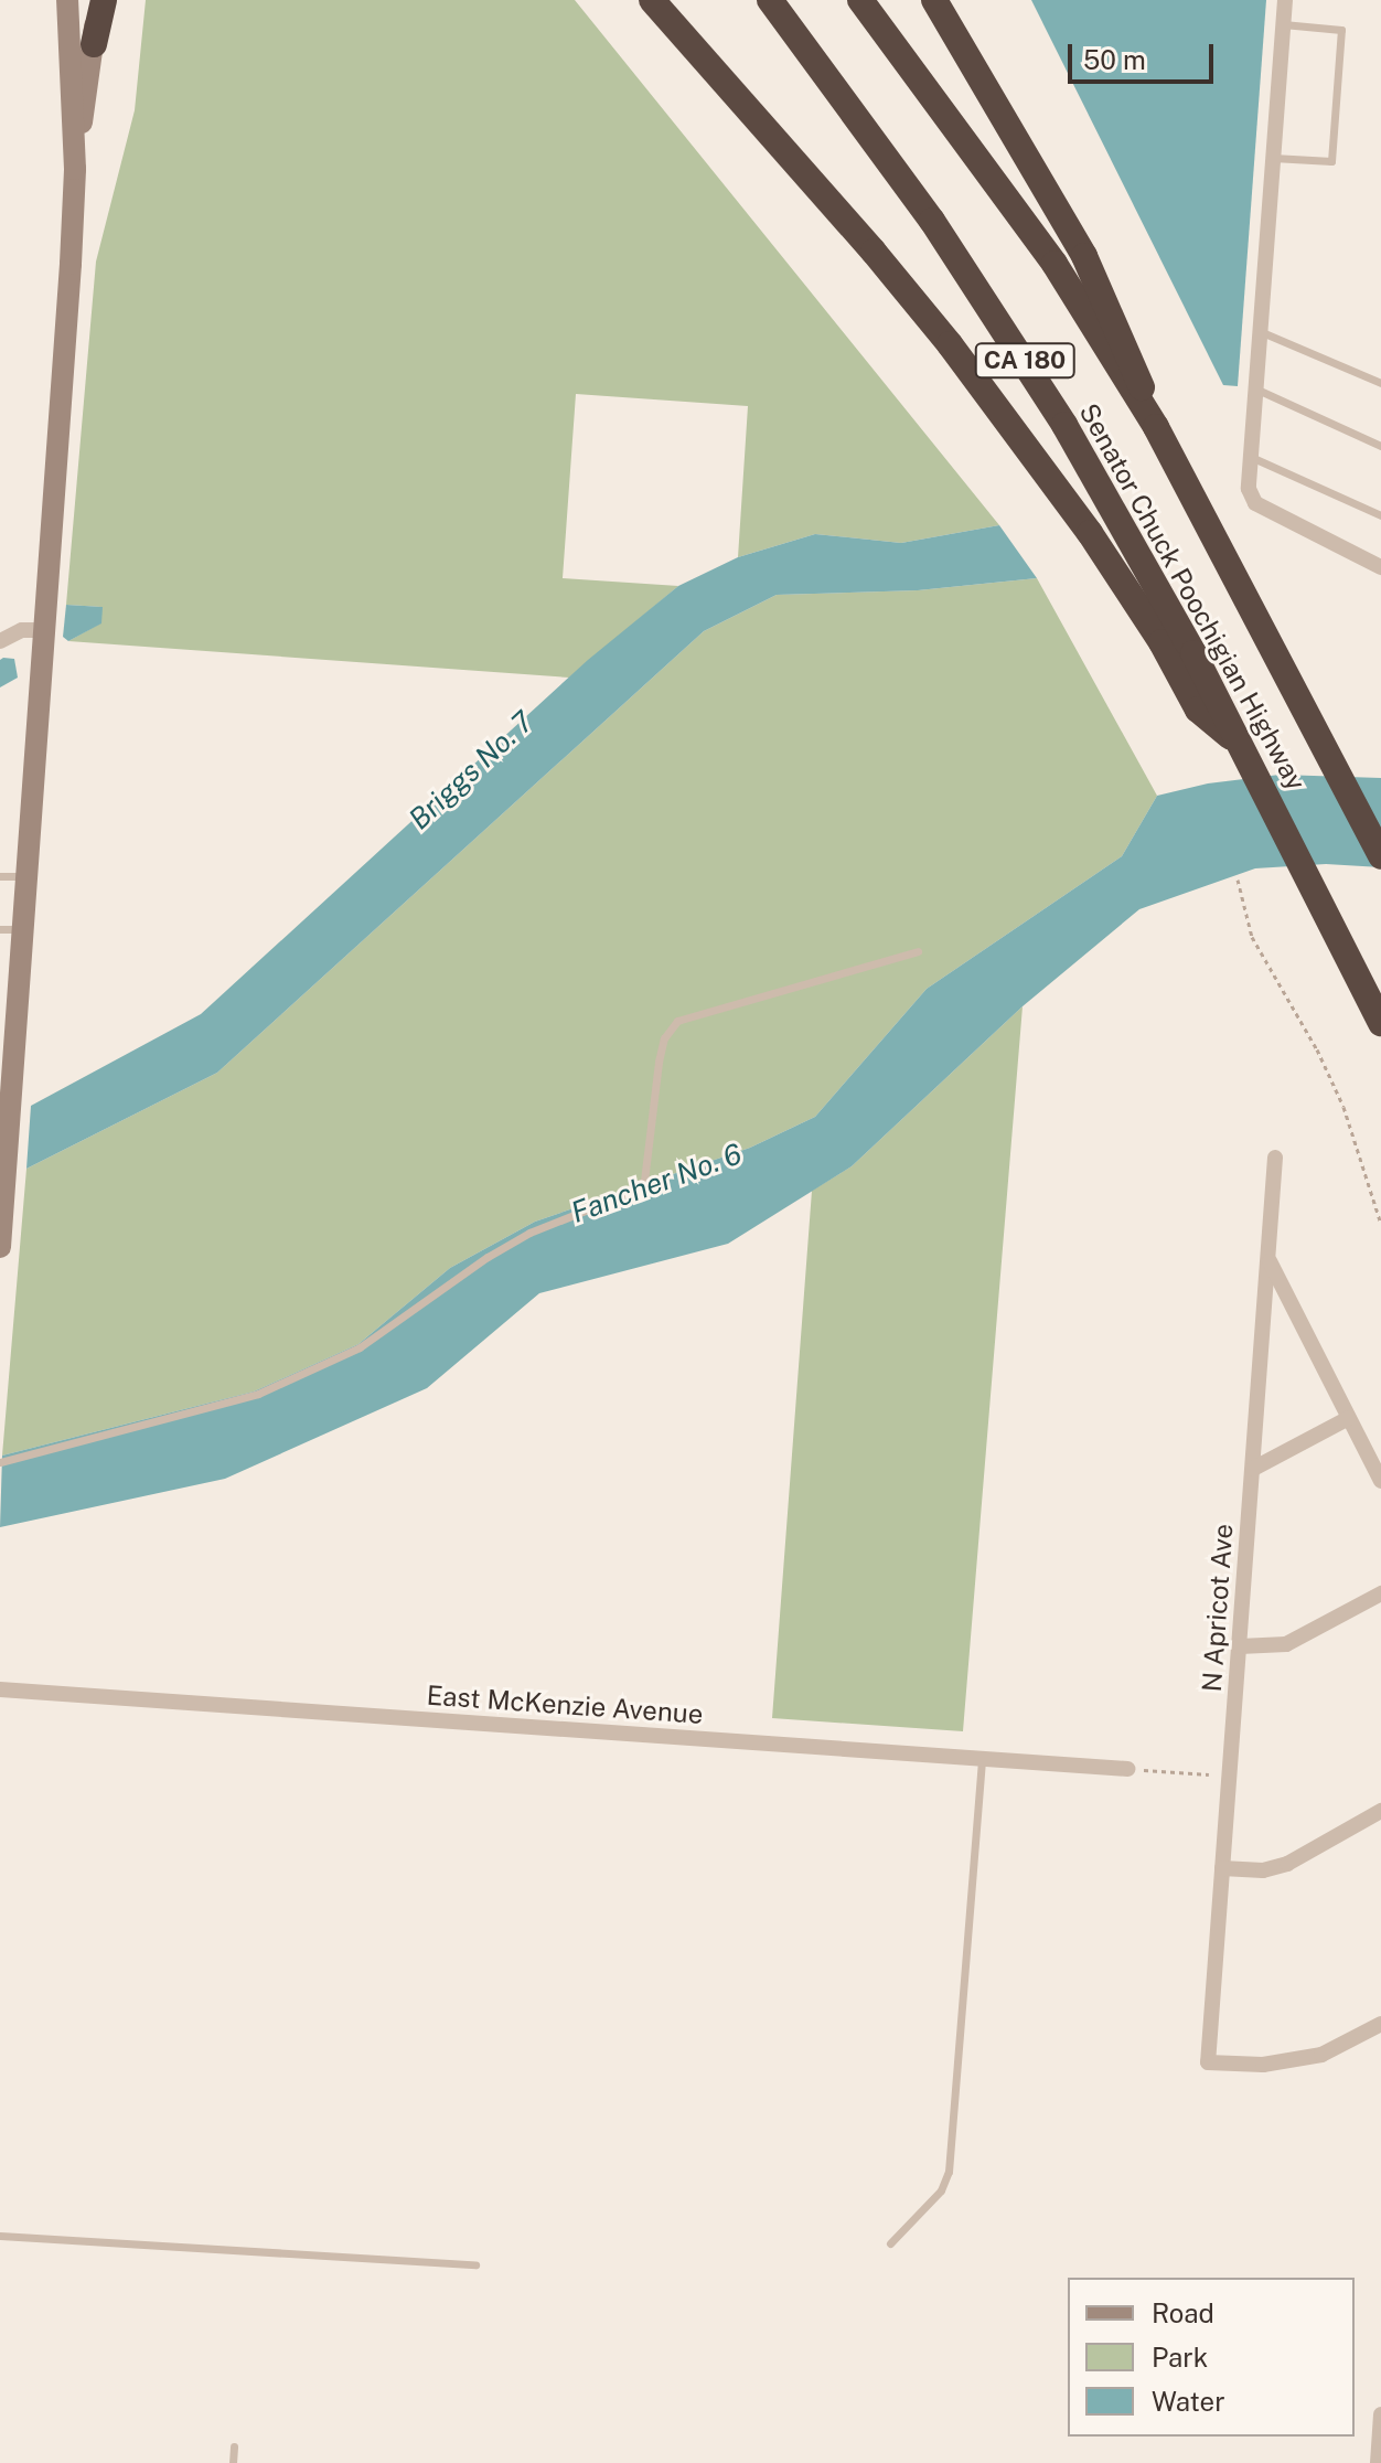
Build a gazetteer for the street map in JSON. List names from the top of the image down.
{
  "streets": {
    "highway": ["CA 180", "Senator Chuck Poochigian Highway"],
    "street": ["N Apricot Ave", "East McKenzie Avenue"]
  },
  "water": ["Briggs No. 7", "Fancher No. 6"],
  "legend": ["Road", "Park", "Water"],
  "scale_bar": "50 m"
}
